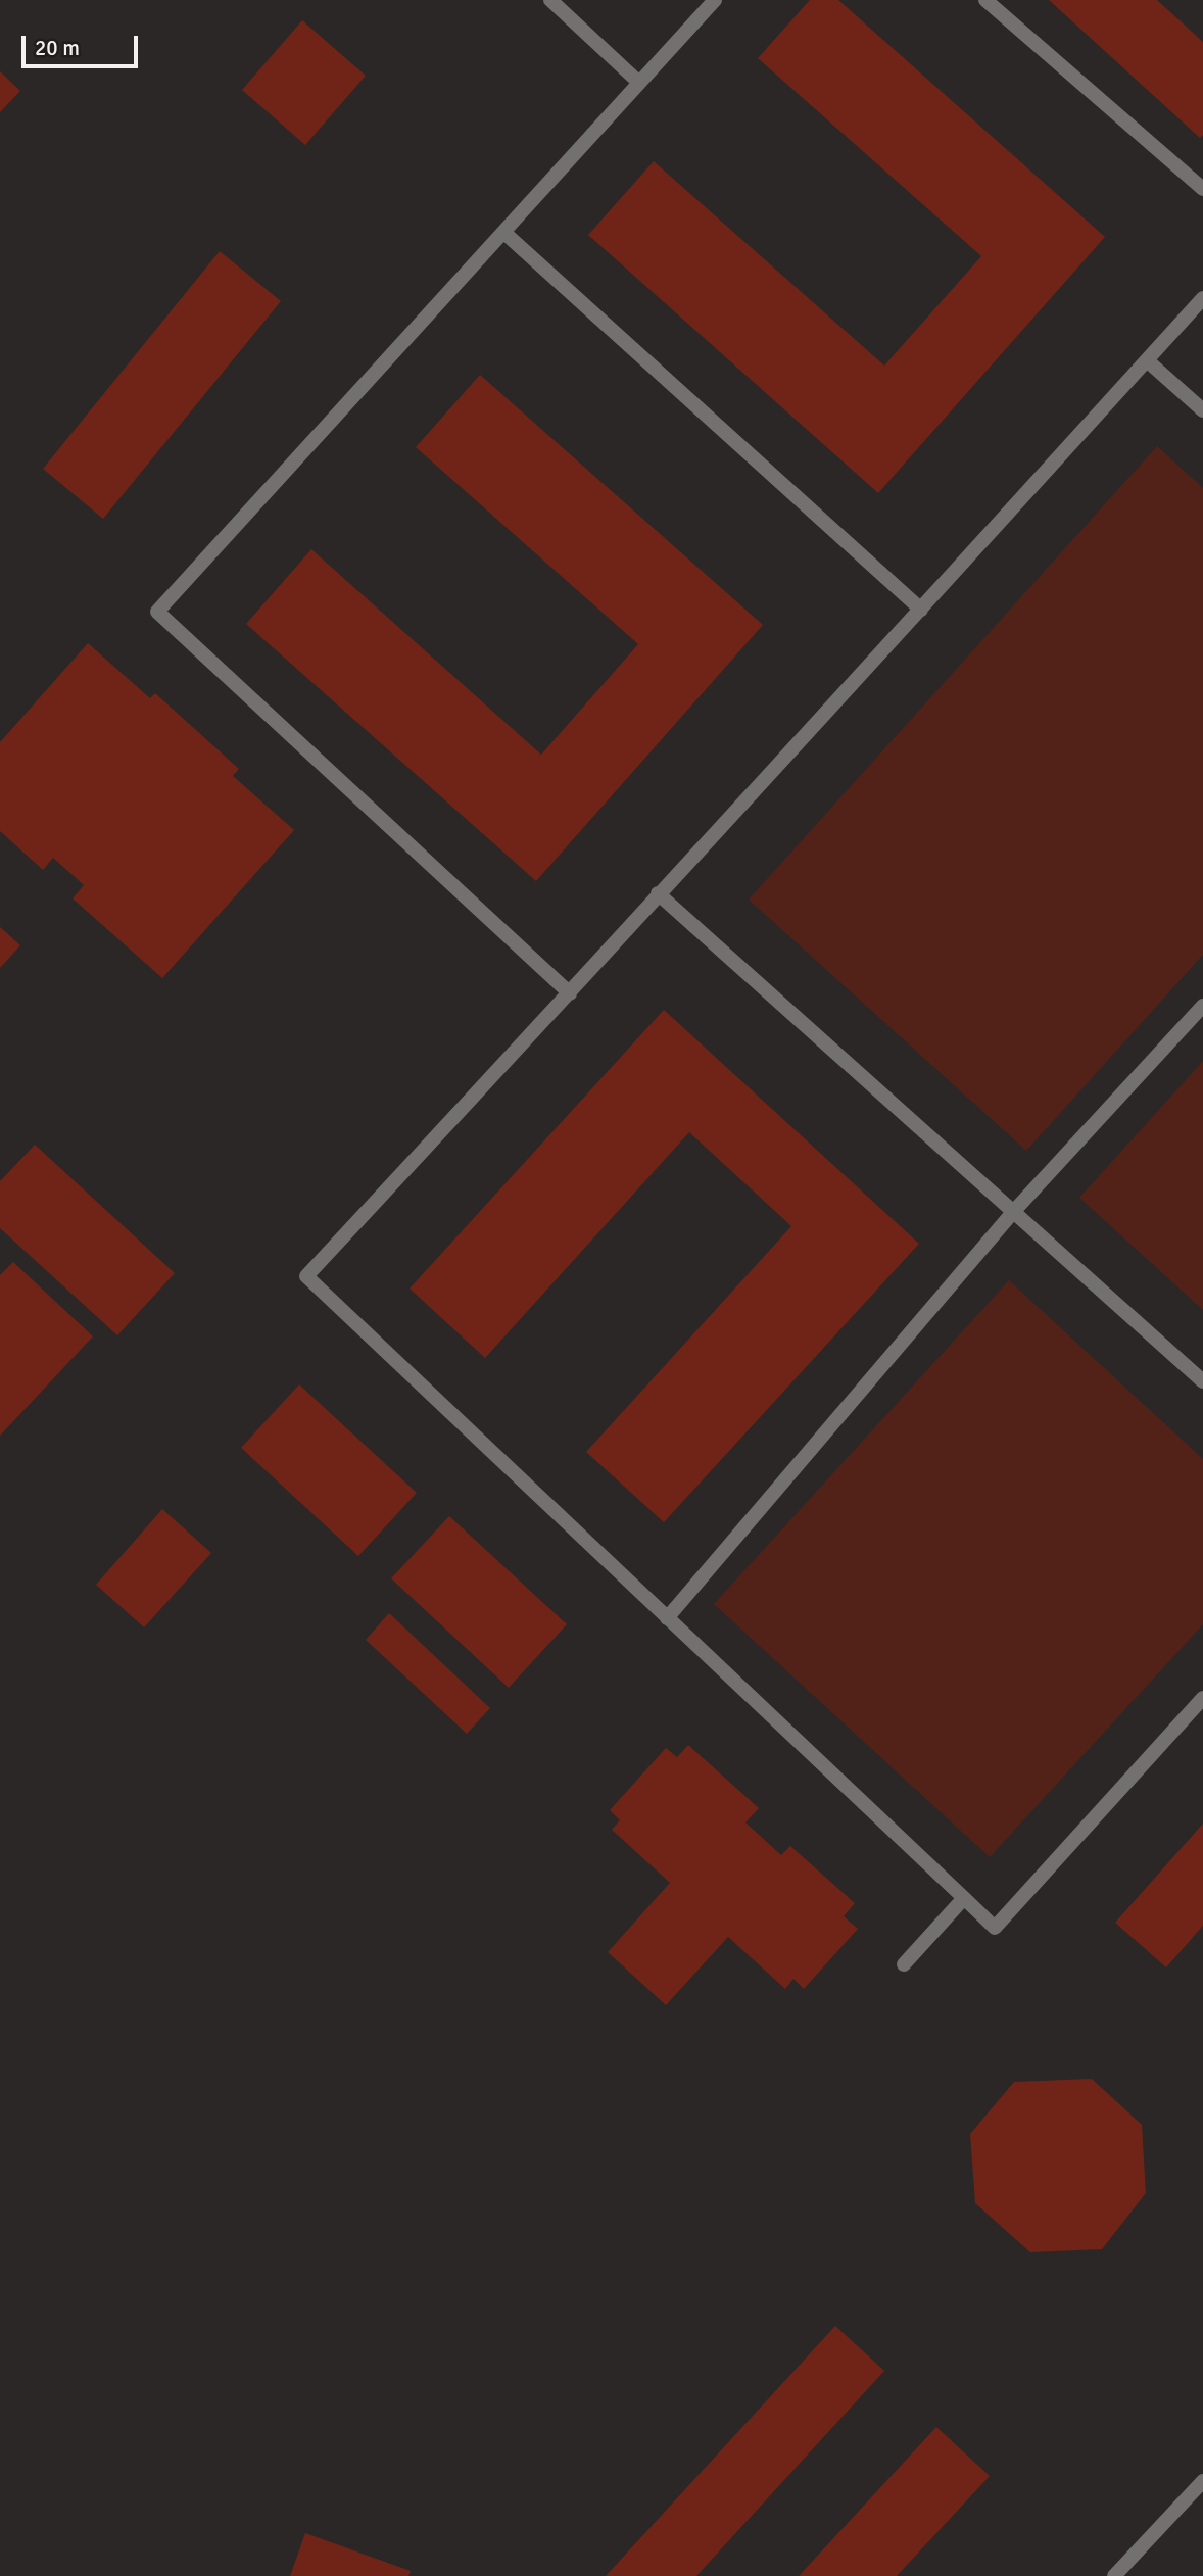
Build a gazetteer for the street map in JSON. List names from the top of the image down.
{
  "scale_bar": "20 m"
}
